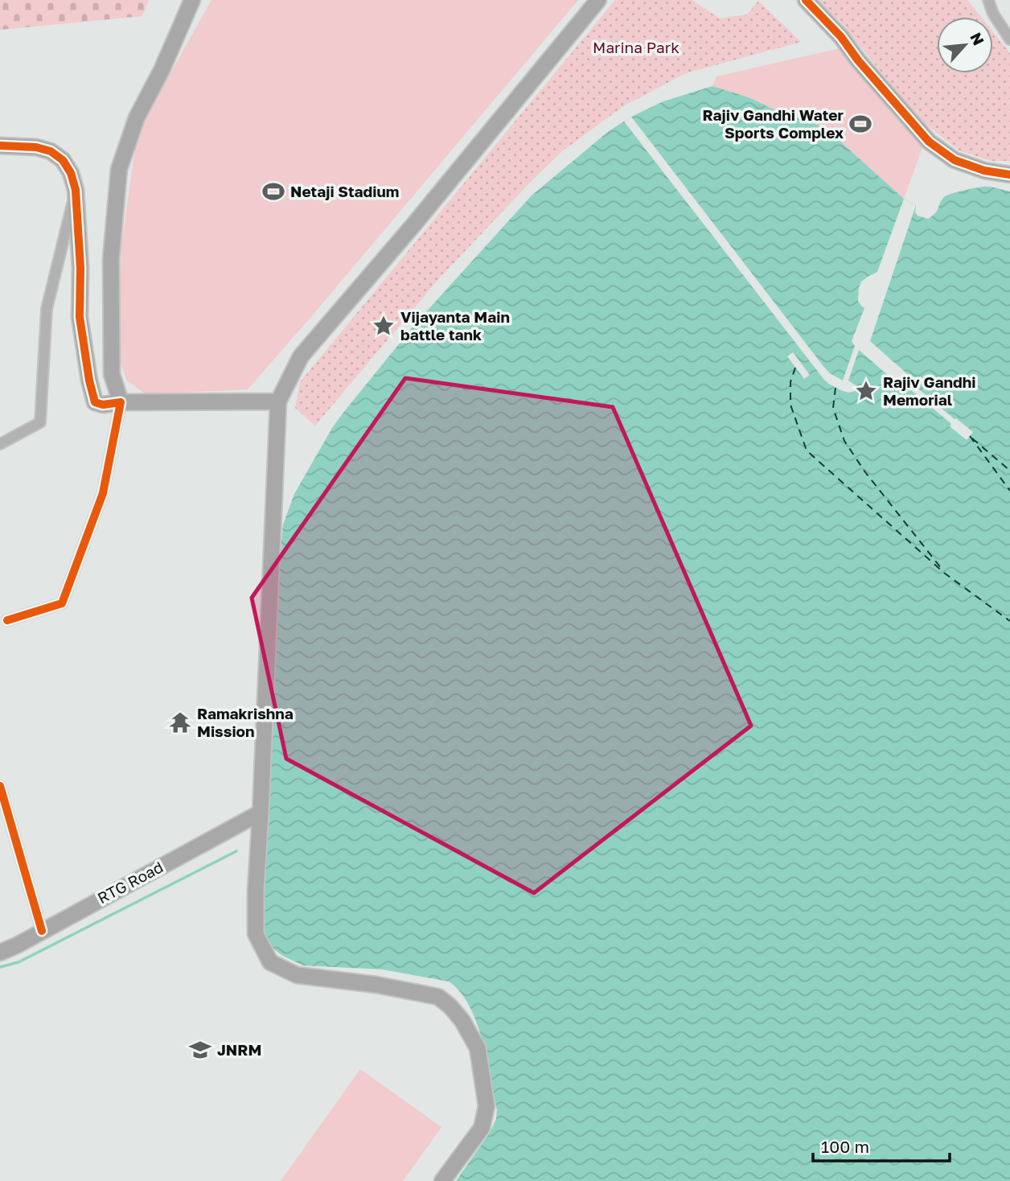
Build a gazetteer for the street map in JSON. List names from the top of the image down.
{
  "streets": {
    "main road": ["RTG Road"]
  },
  "parks": ["Marina Park"],
  "places": {
    "sports": ["Rajiv Gandhi Water Sports Complex", "Netaji Stadium"],
    "place": ["Vijayanta Main battle tank", "Rajiv Gandhi Memorial"],
    "temple": ["Ramakrishna Mission"],
    "school or university": ["JNRM"]
  },
  "scale_bar": "100 m",
  "north": "top right"
}
